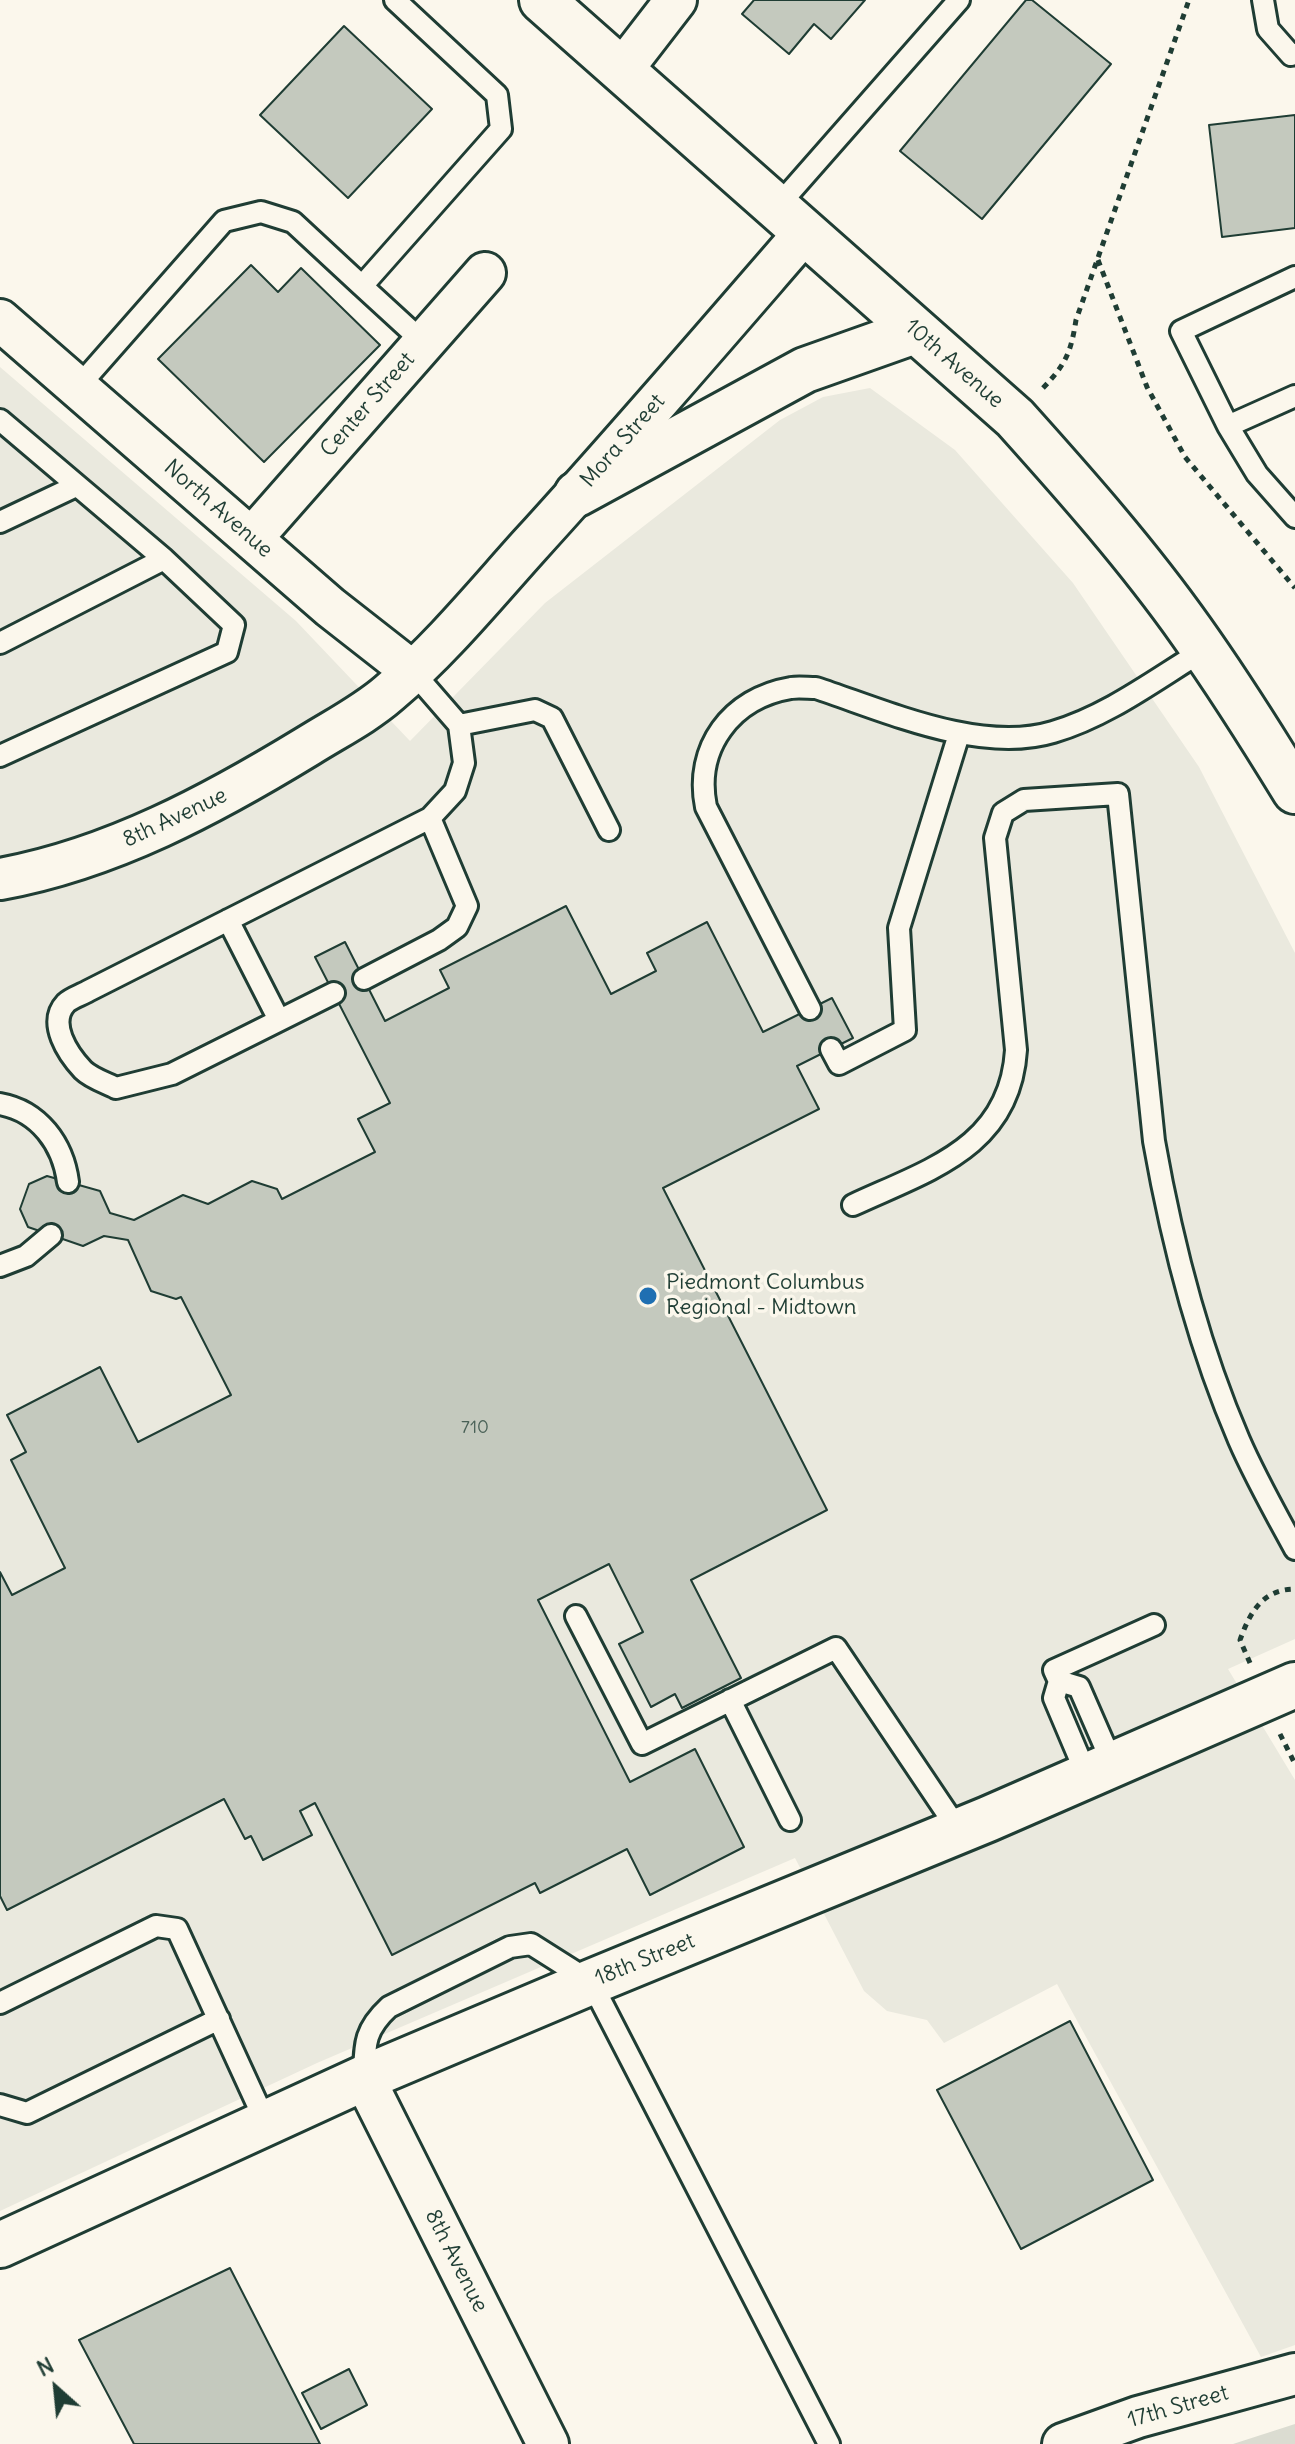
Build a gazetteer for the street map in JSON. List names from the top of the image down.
{
  "streets": {
    "main road": ["10th Avenue", "18th Street"],
    "street": [
      "Center Street",
      "Mora Street",
      "North Avenue",
      "8th Avenue",
      "17th Street"
    ]
  },
  "crossings": [
    ["10th Avenue", "Mora Street"],
    ["Center Street", "North Avenue"],
    ["Mora Street", "North Avenue"],
    ["Mora Street", "8th Avenue"],
    ["8th Avenue", "18th Street"]
  ],
  "places": ["Piedmont Columbus Regional - Midtown"],
  "house_numbers": ["710"],
  "north": "top left"
}
